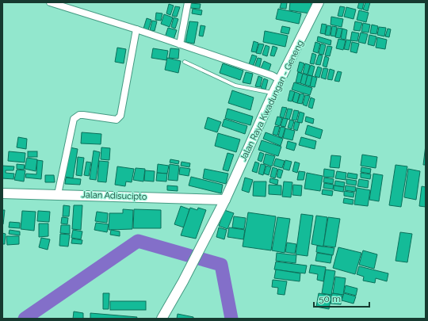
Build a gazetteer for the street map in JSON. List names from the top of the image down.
{
  "streets": {
    "main road": ["Jalan Raya Kwadungan - Geneng", "Jalan Adisucipto"]
  },
  "crossings": [
    ["Jalan Raya Kwadungan - Geneng", "Jalan Adisucipto"]
  ],
  "scale_bar": "50 m"
}
